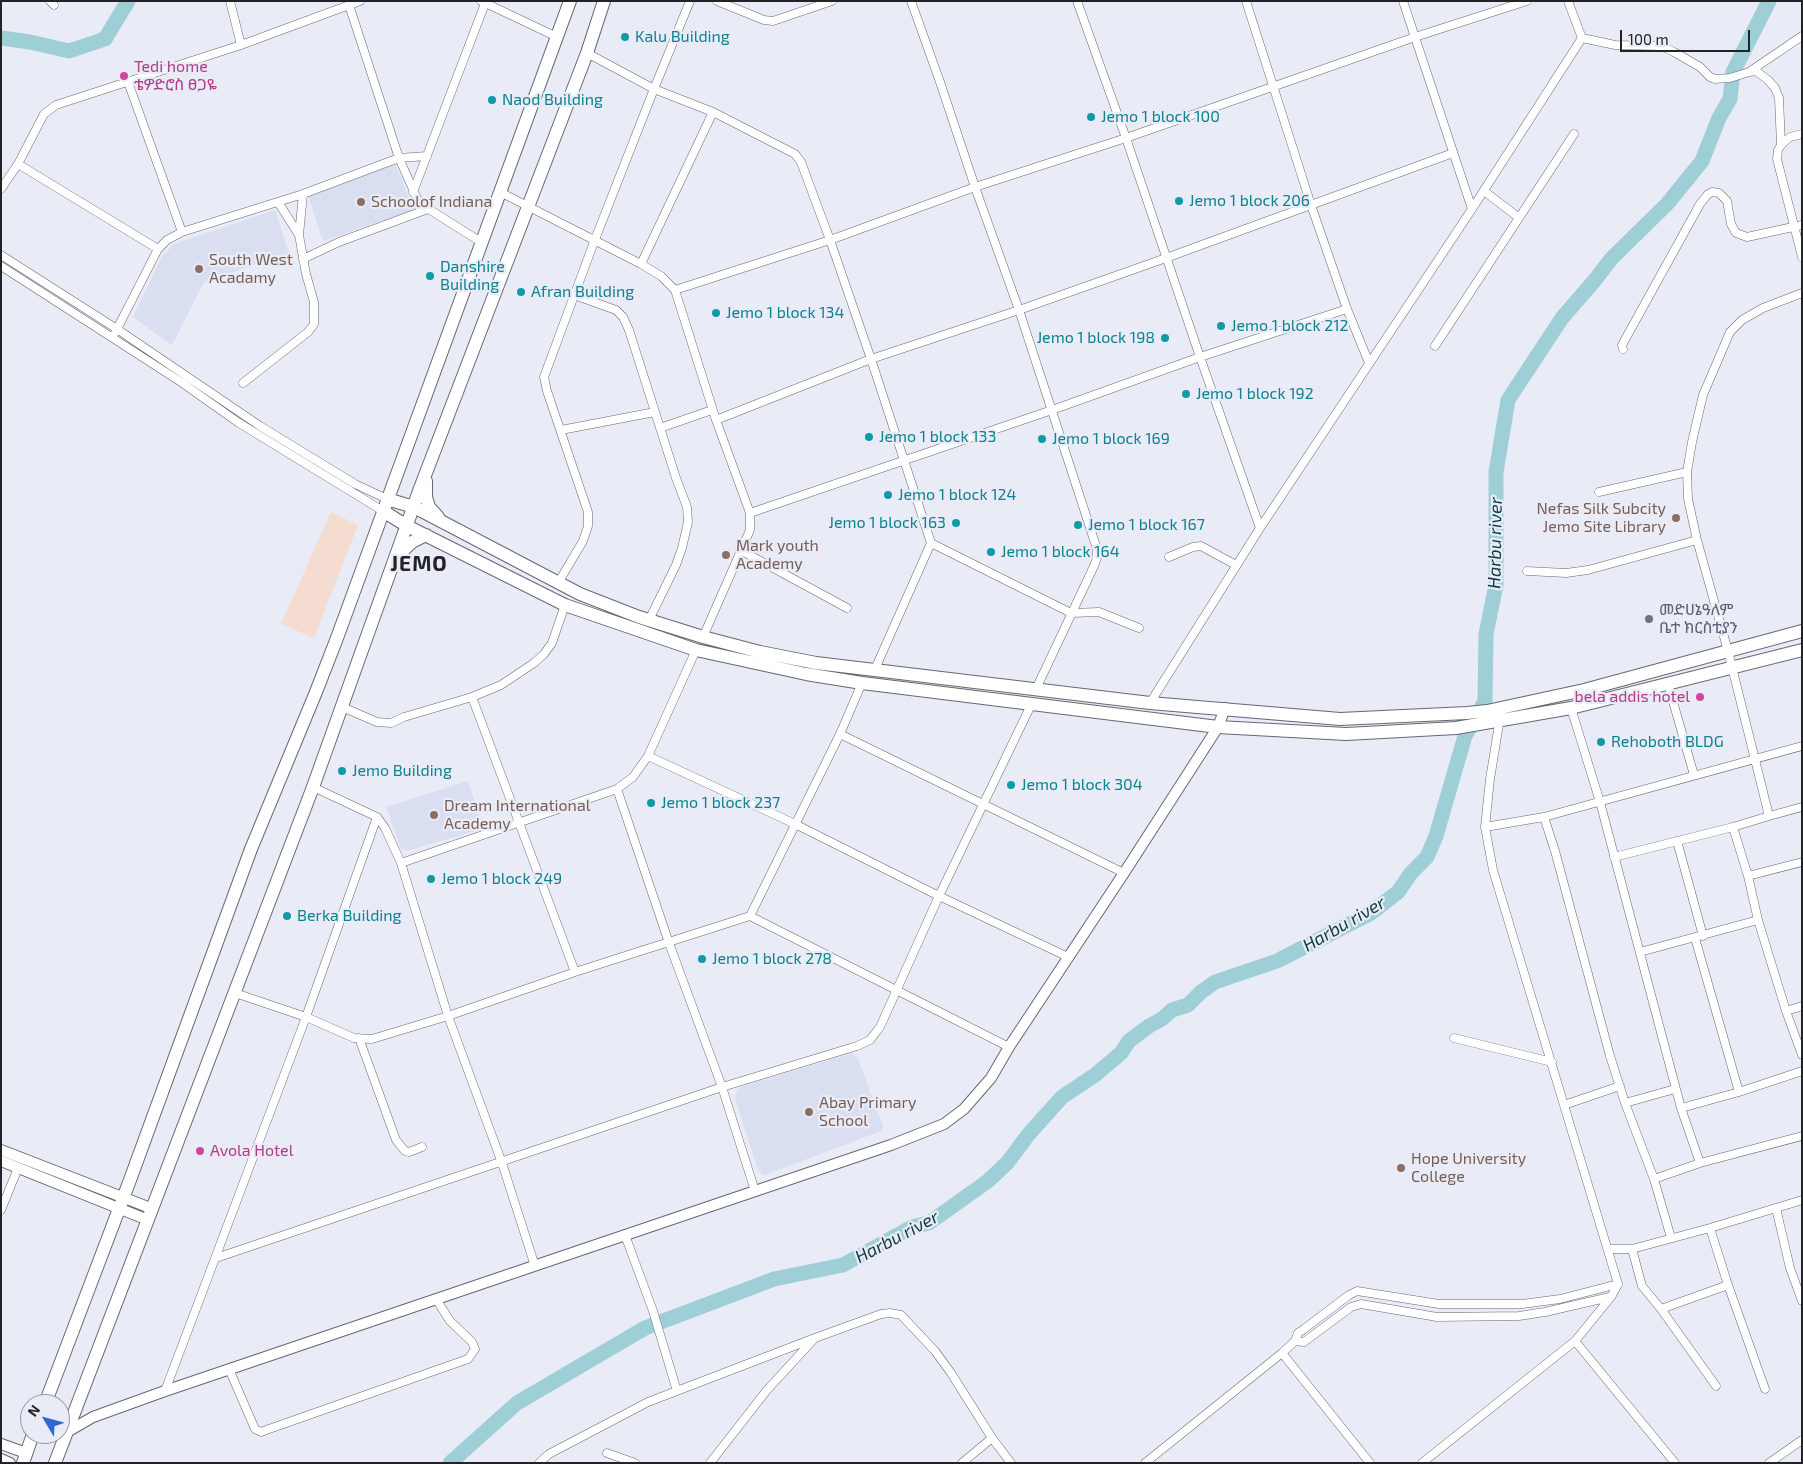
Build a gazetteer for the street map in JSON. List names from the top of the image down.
{
  "districts": ["JEMO"],
  "water": ["Harbu river"],
  "places": [
    "Kalu Building",
    "Tedi home ቴዎድሮስ ፀጋዬ",
    "Naod Building",
    "Jemo 1 block 100",
    "Jemo 1 block 206",
    "Schoolof Indiana",
    "South West Acadamy",
    "Danshire Building",
    "Afran Building",
    "Jemo 1 block 134",
    "Jemo 1 block 212",
    "Jemo 1 block 198",
    "Jemo 1 block 192",
    "Jemo 1 block 133",
    "Jemo 1 block 169",
    "Jemo 1 block 124",
    "Nefas Silk Subcity Jemo Site Library",
    "Jemo 1 block 163",
    "Jemo 1 block 167",
    "Jemo 1 block 164",
    "Mark youth Academy",
    "መድሀኔዓለም ቤተ ክርስቲያን",
    "bela addis hotel",
    "Rehoboth BLDG",
    "Jemo Building",
    "Jemo 1 block 304",
    "Jemo 1 block 237",
    "Dream International Academy",
    "Jemo 1 block 249",
    "Berka Building",
    "Jemo 1 block 278",
    "Abay Primary School",
    "Avola Hotel",
    "Hope University College"
  ],
  "scale_bar": "100 m",
  "north": "top left"
}
